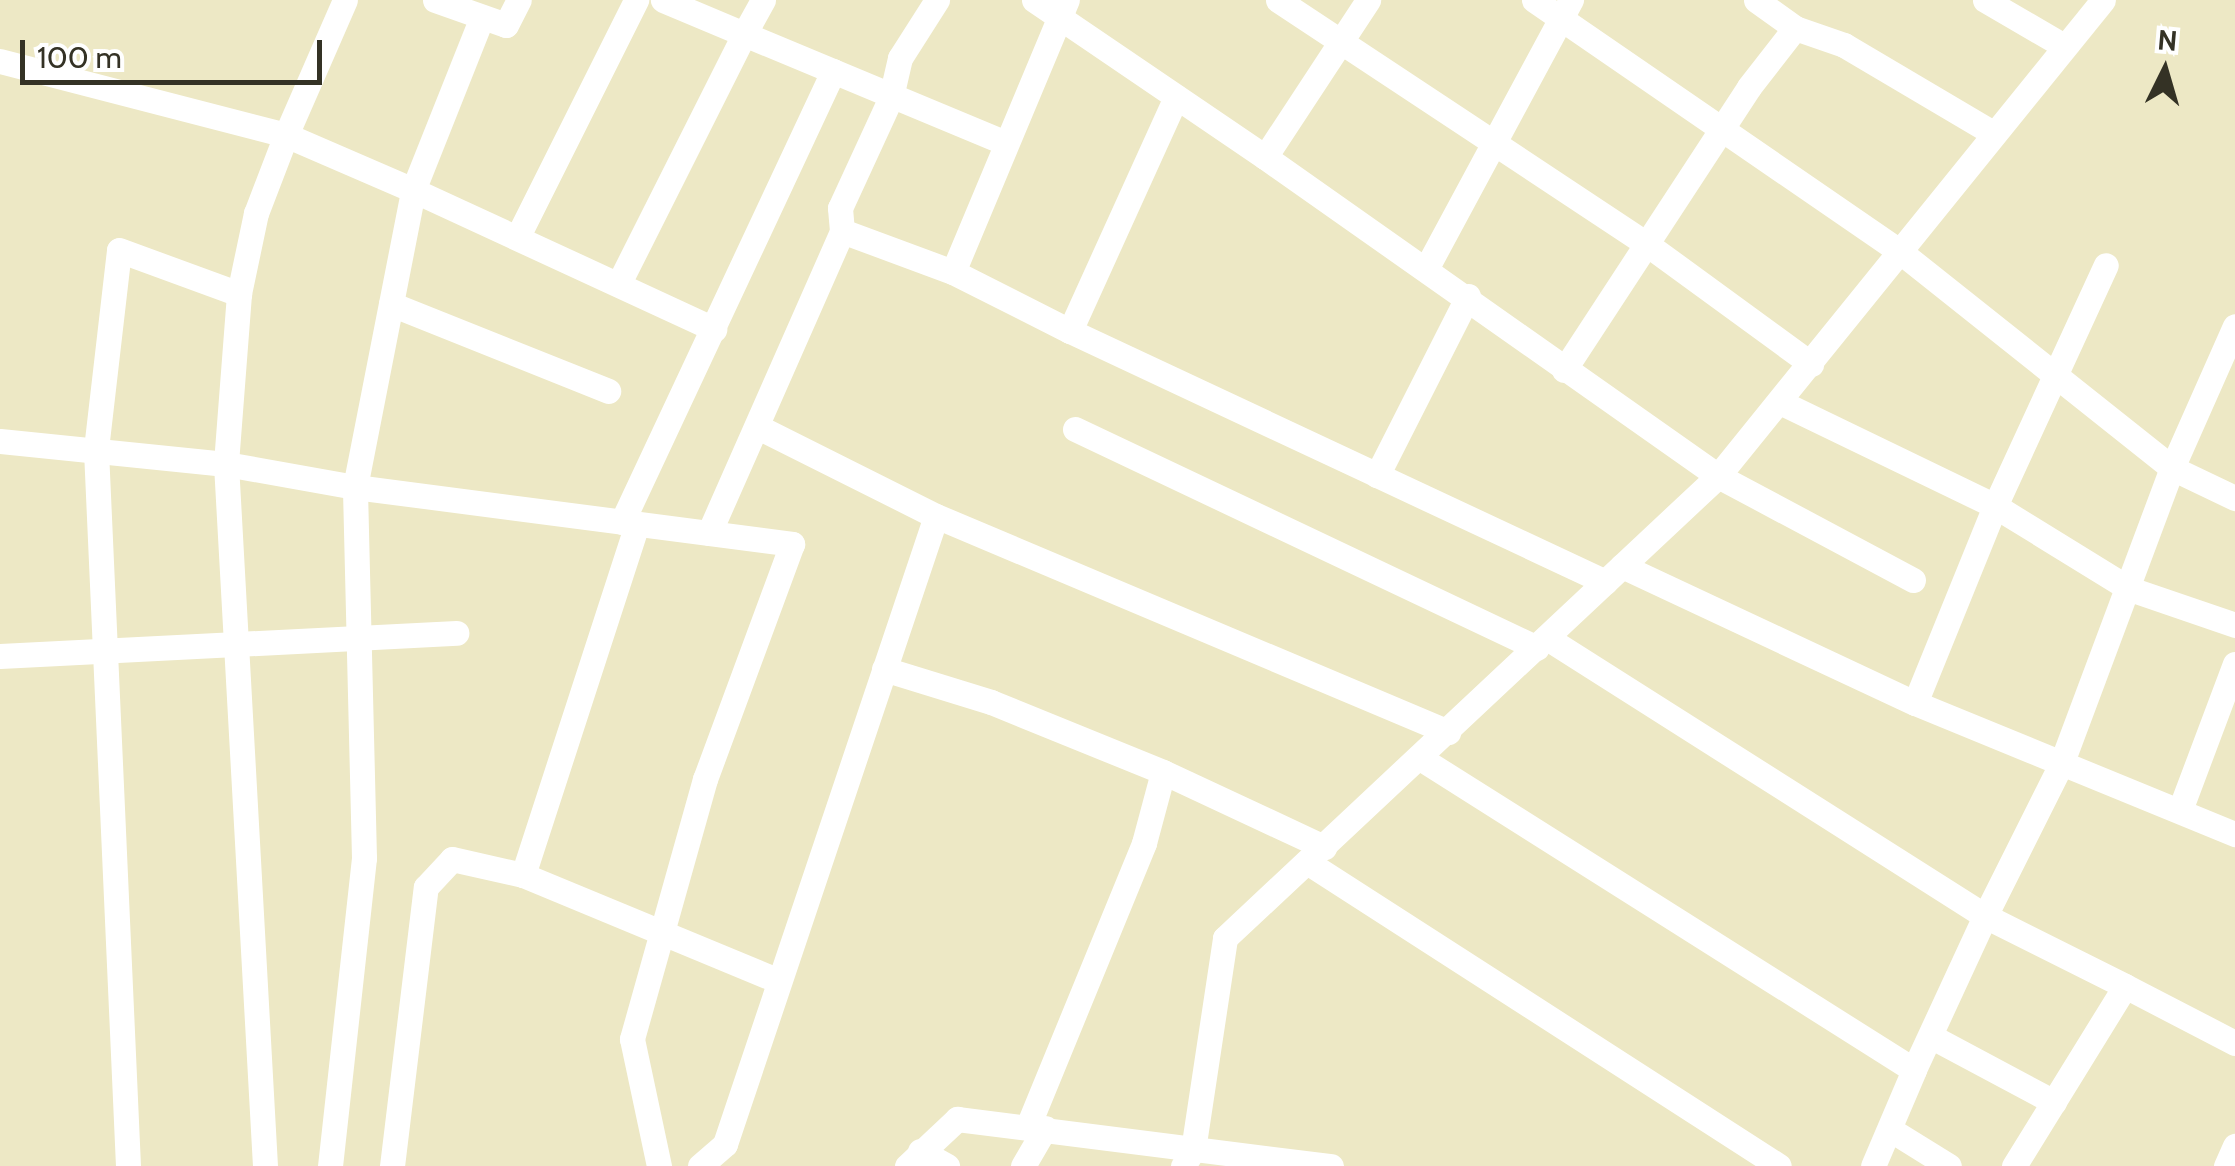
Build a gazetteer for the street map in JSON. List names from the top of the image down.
{
  "scale_bar": "100 m",
  "north": "top"
}
